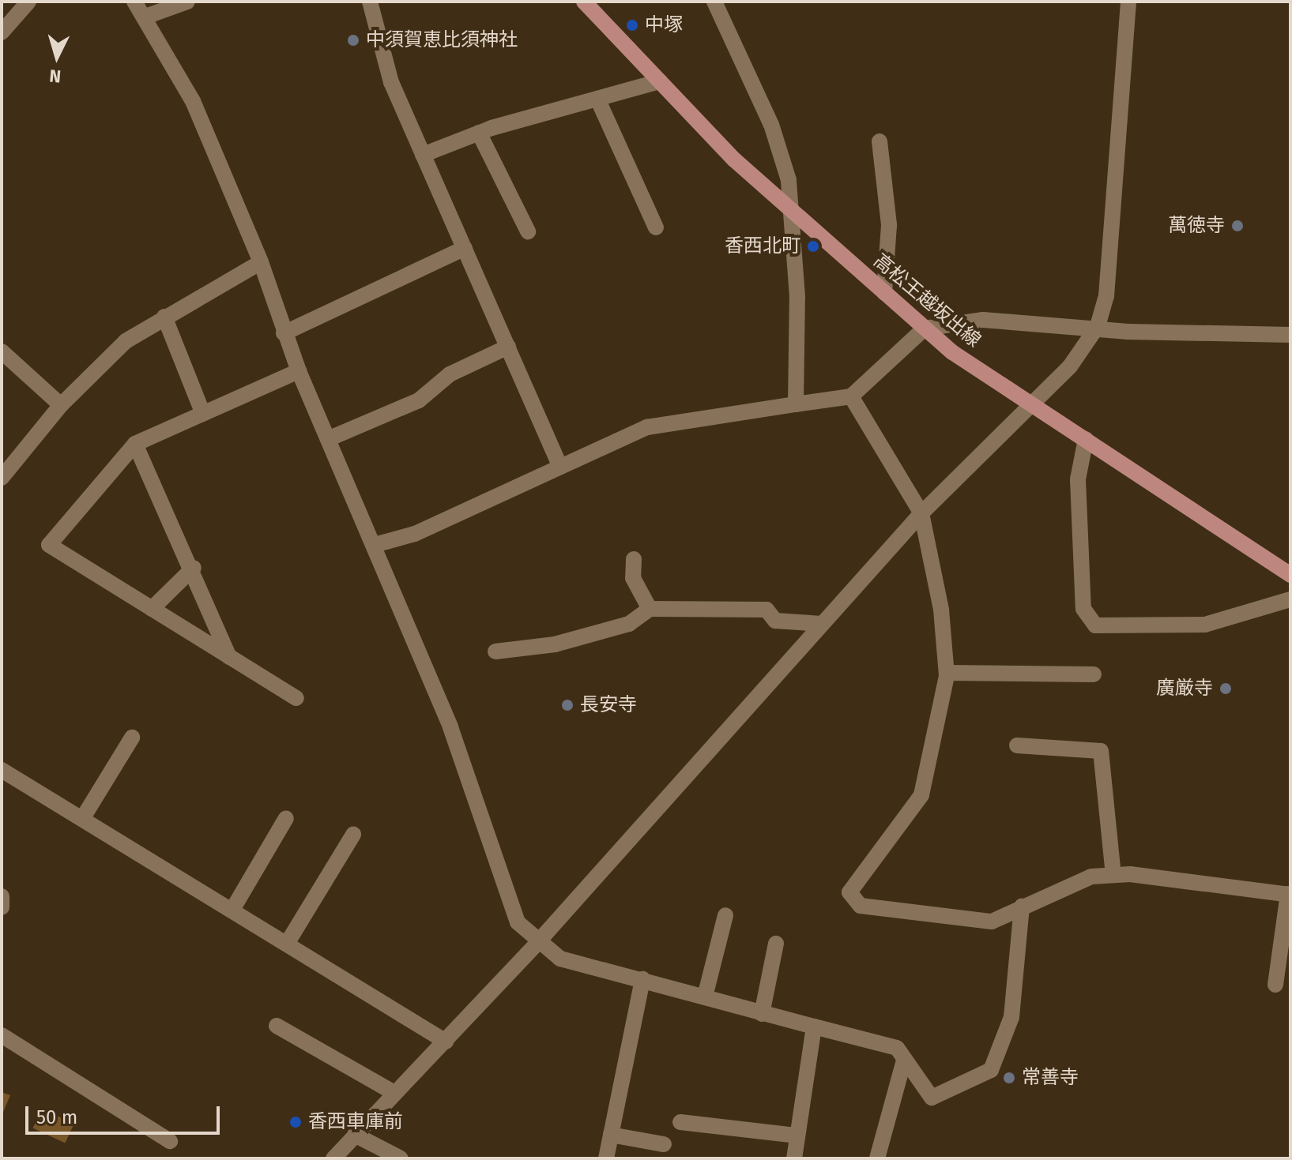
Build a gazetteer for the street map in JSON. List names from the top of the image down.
{
  "streets": {
    "main road": ["高松王越坂出線"]
  },
  "places": [
    "中塚",
    "中須賀恵比須神社",
    "萬徳寺",
    "香西北町",
    "廣厳寺",
    "長安寺",
    "常善寺",
    "香西車庫前"
  ],
  "scale_bar": "50 m",
  "north": "bottom"
}
